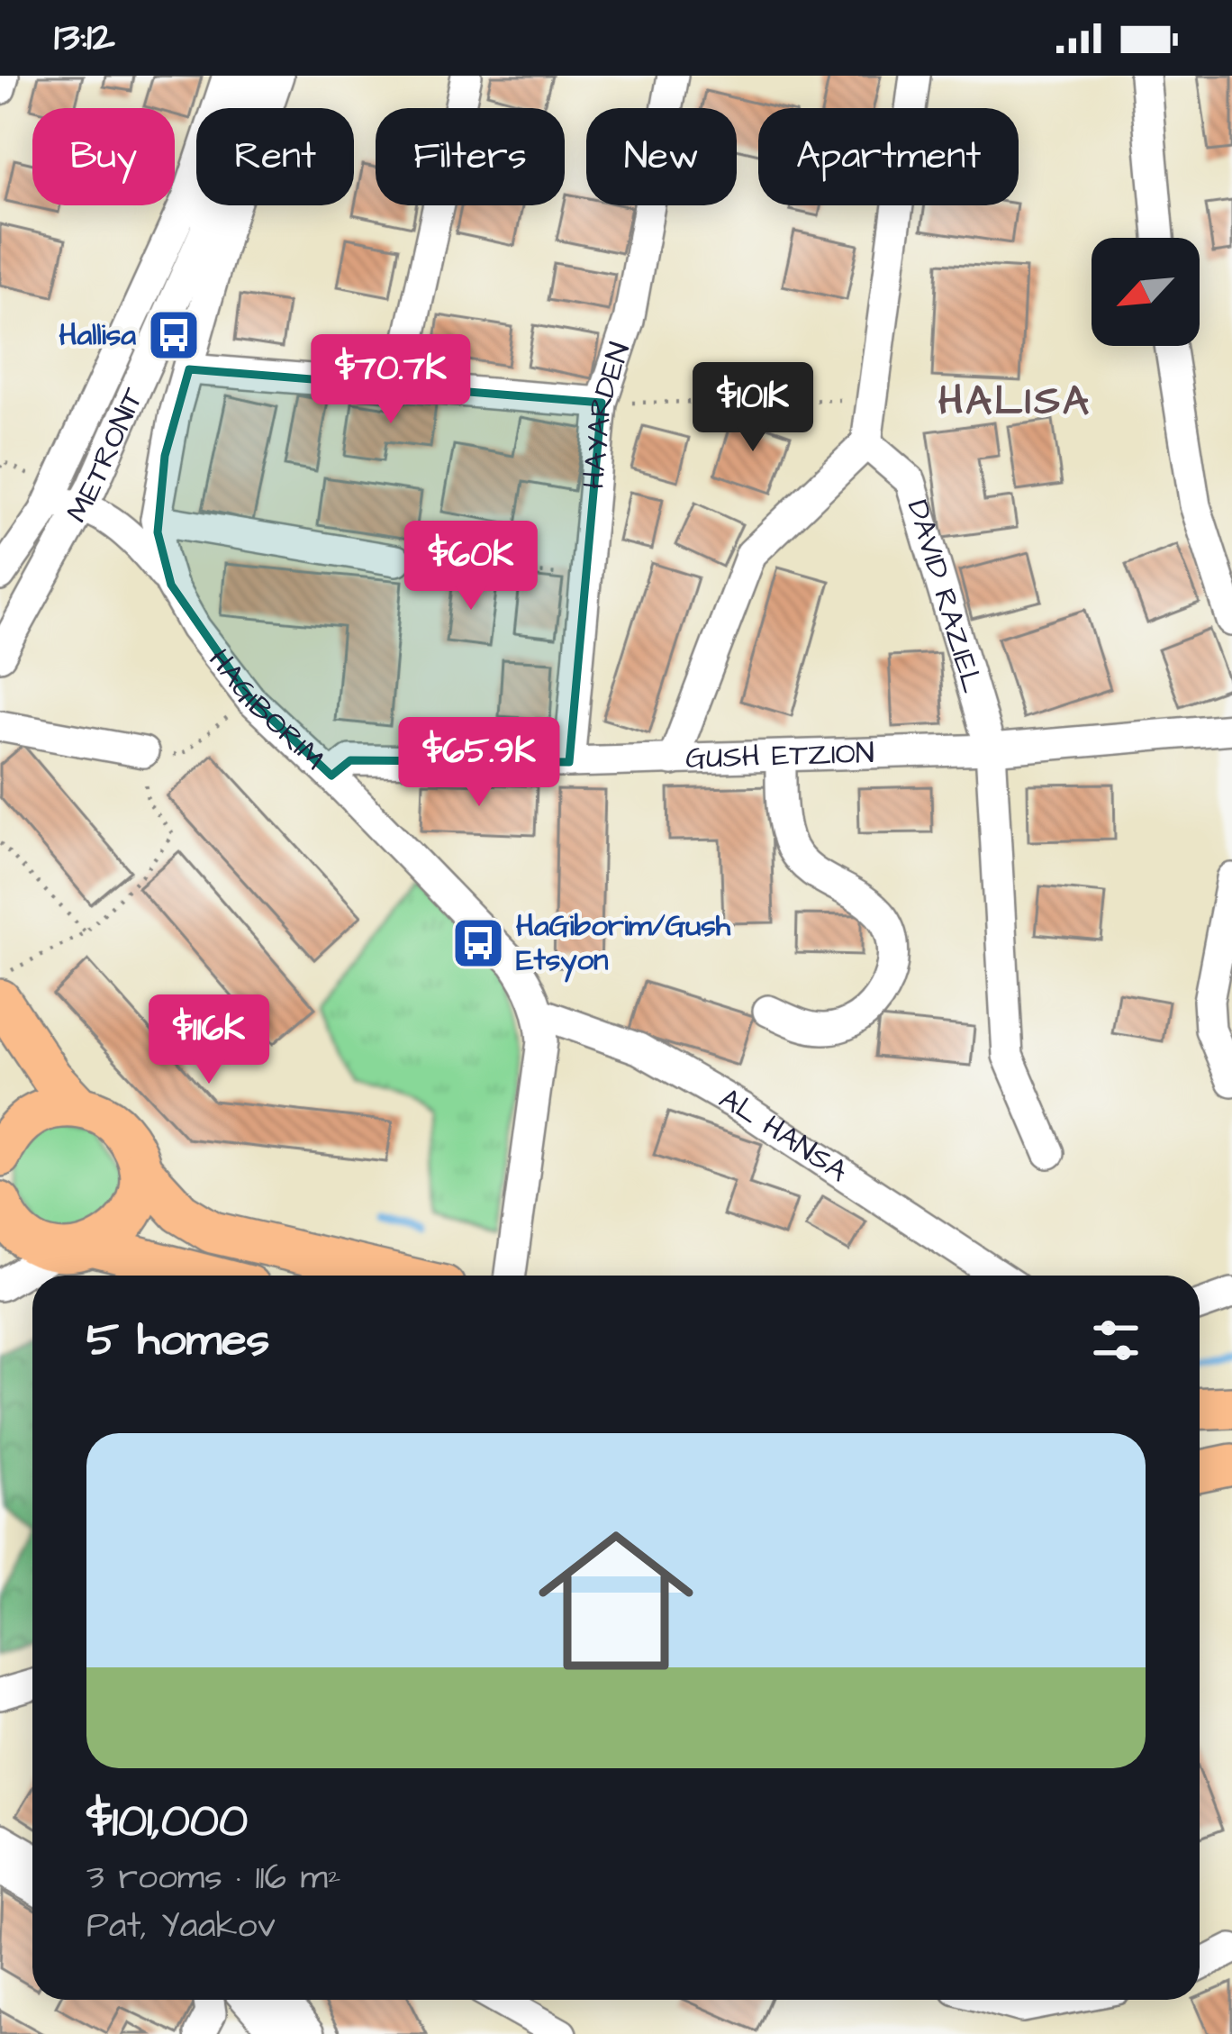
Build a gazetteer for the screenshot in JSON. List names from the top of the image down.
{
  "streets": {
    "street": [
      "HAYARDEN",
      "METRONIT",
      "DAVID RAZIEL",
      "HAGIBORIM",
      "GUSH ETZION",
      "AL HANSA"
    ]
  },
  "crossings": [
    ["HAYARDEN", "GUSH ETZION"],
    ["DAVID RAZIEL", "GUSH ETZION"],
    ["HAGIBORIM", "GUSH ETZION"],
    ["HAGIBORIM", "AL HANSA"]
  ],
  "districts": ["HALISA"],
  "places": {
    "bus stop": ["Hallisa", "HaGiborim/Gush Etsyon"]
  },
  "north": "bottom left",
  "page": {
    "status": "13:12",
    "chip": [
      "Buy",
      "Rent",
      "Filters",
      "New",
      "Apartment"
    ],
    "price": [
      "$70.7K",
      "$101K",
      "$60K",
      "$65.9K",
      "$116K"
    ],
    "heading": "5 homes",
    "list": [
      {
        "name": "$101,000",
        "note": "3 rooms · 116 m² · Pat, Yaakov"
      }
    ]
  }
}
